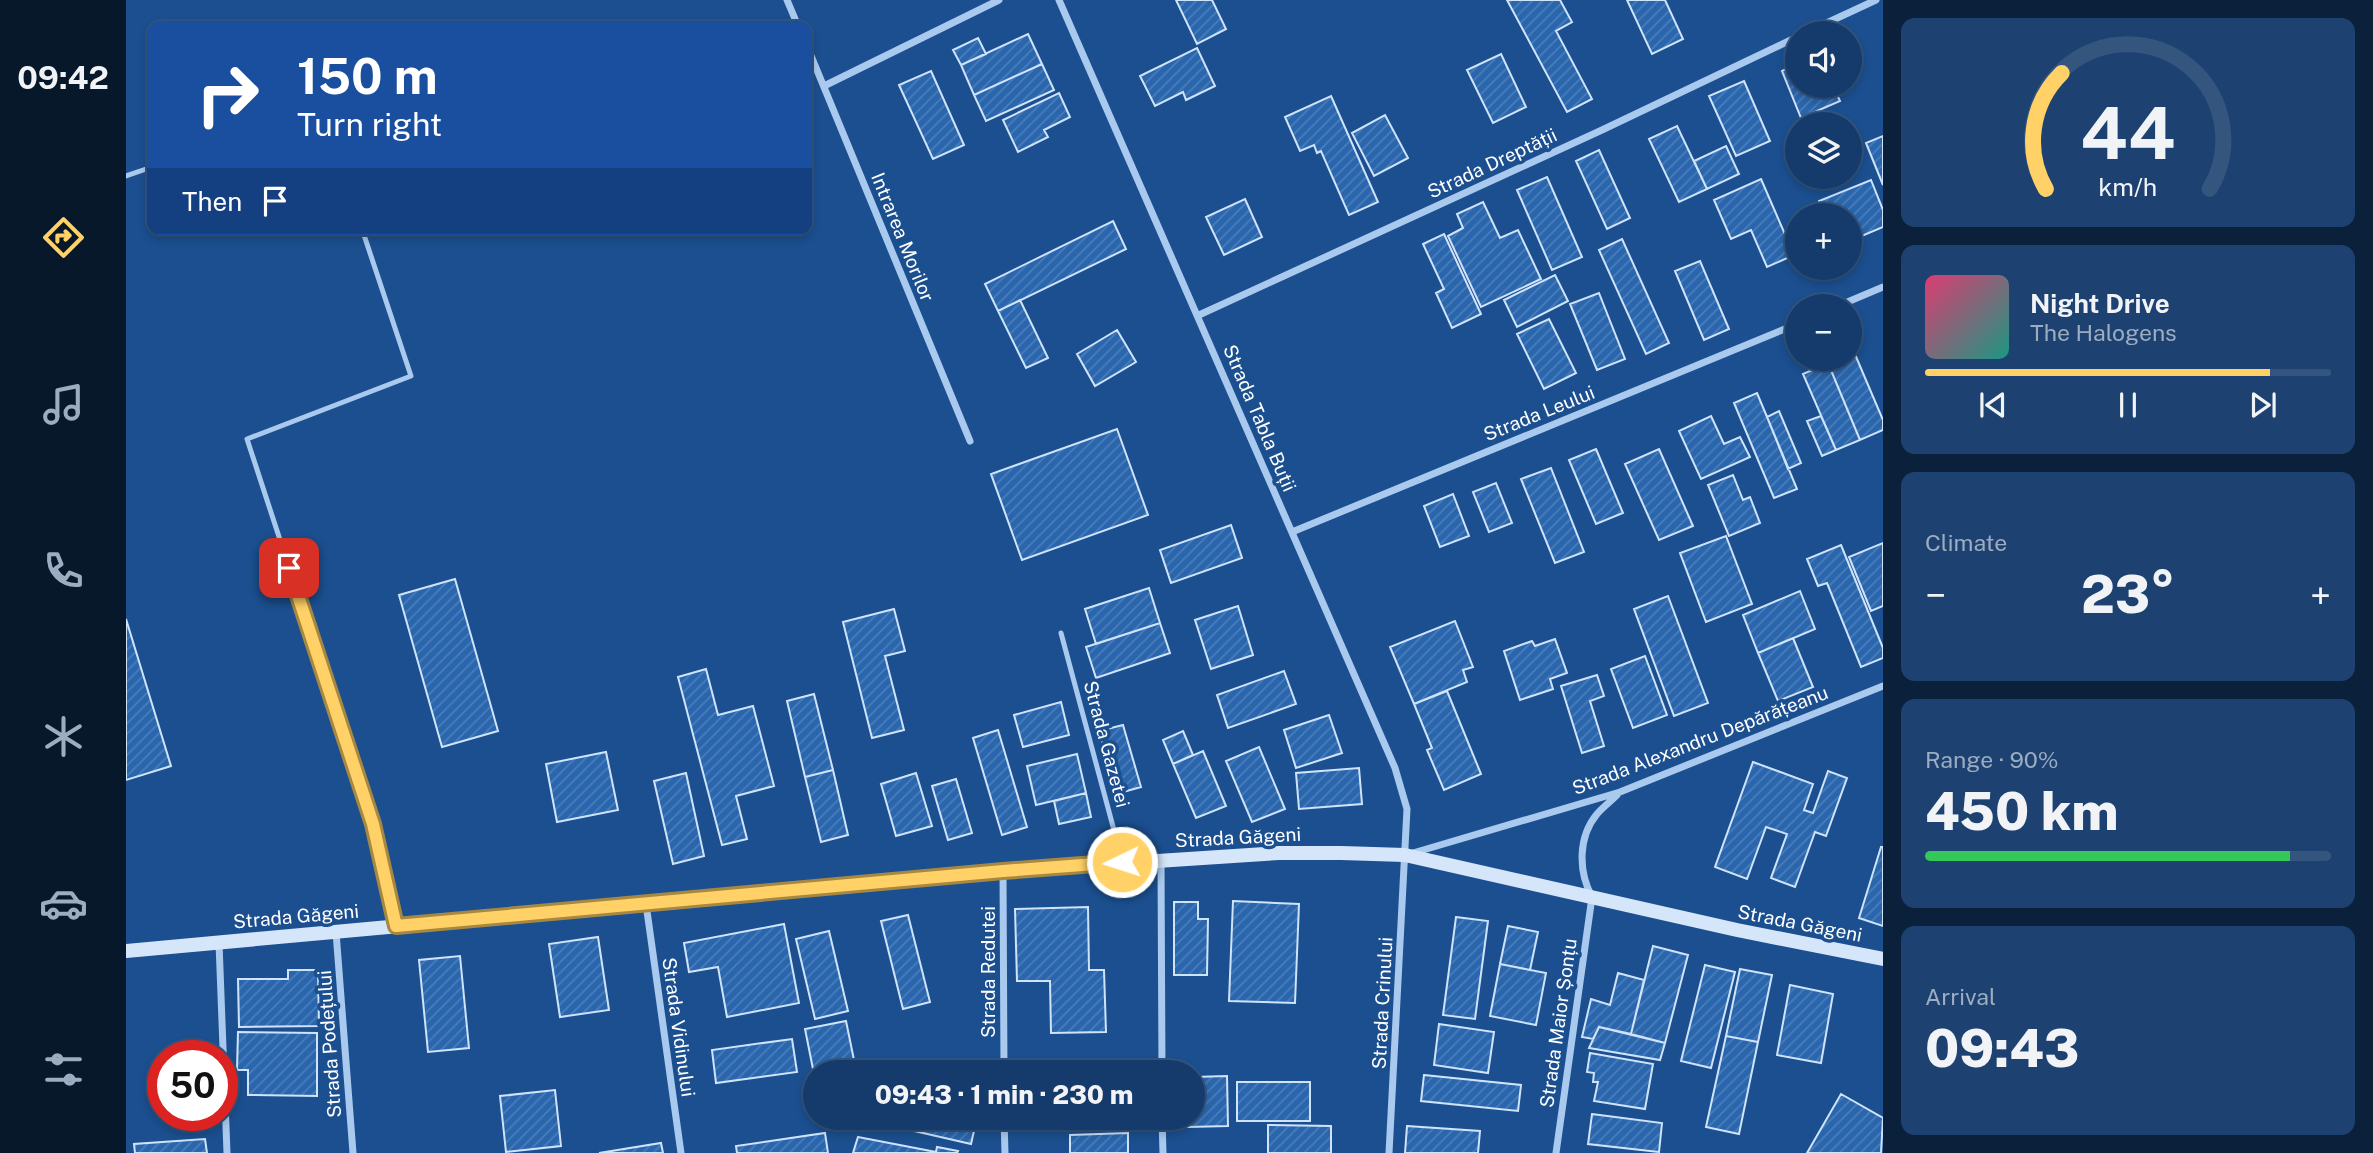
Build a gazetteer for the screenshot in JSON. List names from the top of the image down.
{
  "streets": {
    "main road": ["Strada Găgeni"],
    "street": [
      "Strada Dreptății",
      "Intrarea Morilor",
      "Strada Leului",
      "Strada Tabla Buții",
      "Strada Alexandru Depărățeanu",
      "Strada Redutei",
      "Strada Crinului",
      "Strada Maior Șonțu",
      "Strada Vidinului",
      "Strada Podețului"
    ],
    "lane": ["Strada Gazetei"]
  },
  "crossings": [
    ["Strada Dreptății", "Strada Tabla Buții"],
    ["Strada Leului", "Strada Tabla Buții"],
    ["Strada Tabla Buții", "Strada Alexandru Depărățeanu"],
    ["Strada Tabla Buții", "Strada Găgeni"],
    ["Strada Tabla Buții", "Strada Crinului"],
    ["Strada Alexandru Depărățeanu", "Strada Găgeni"],
    ["Strada Alexandru Depărățeanu", "Strada Crinului"],
    ["Strada Gazetei", "Strada Găgeni"],
    ["Strada Găgeni", "Strada Redutei"],
    ["Strada Găgeni", "Strada Crinului"],
    ["Strada Găgeni", "Strada Maior Șonțu"],
    ["Strada Găgeni", "Strada Vidinului"],
    ["Strada Găgeni", "Strada Podețului"]
  ],
  "page": {
    "tabs": "09:42",
    "map_buttons": ["+", "−"],
    "turn": ["150 m", "Turn right"],
    "then": "Then",
    "song": ["Night Drive", "The Halogens"],
    "tile": [
      "Climate",
      ["Range · 90%", "450 km"],
      ["Arrival", "09:43"]
    ],
    "heat": ["−", "23°", "+"],
    "limit": "50",
    "trip": "09:43 · 1 min · 230 m",
    "gauge": ["44", "km/h"]
  }
}
